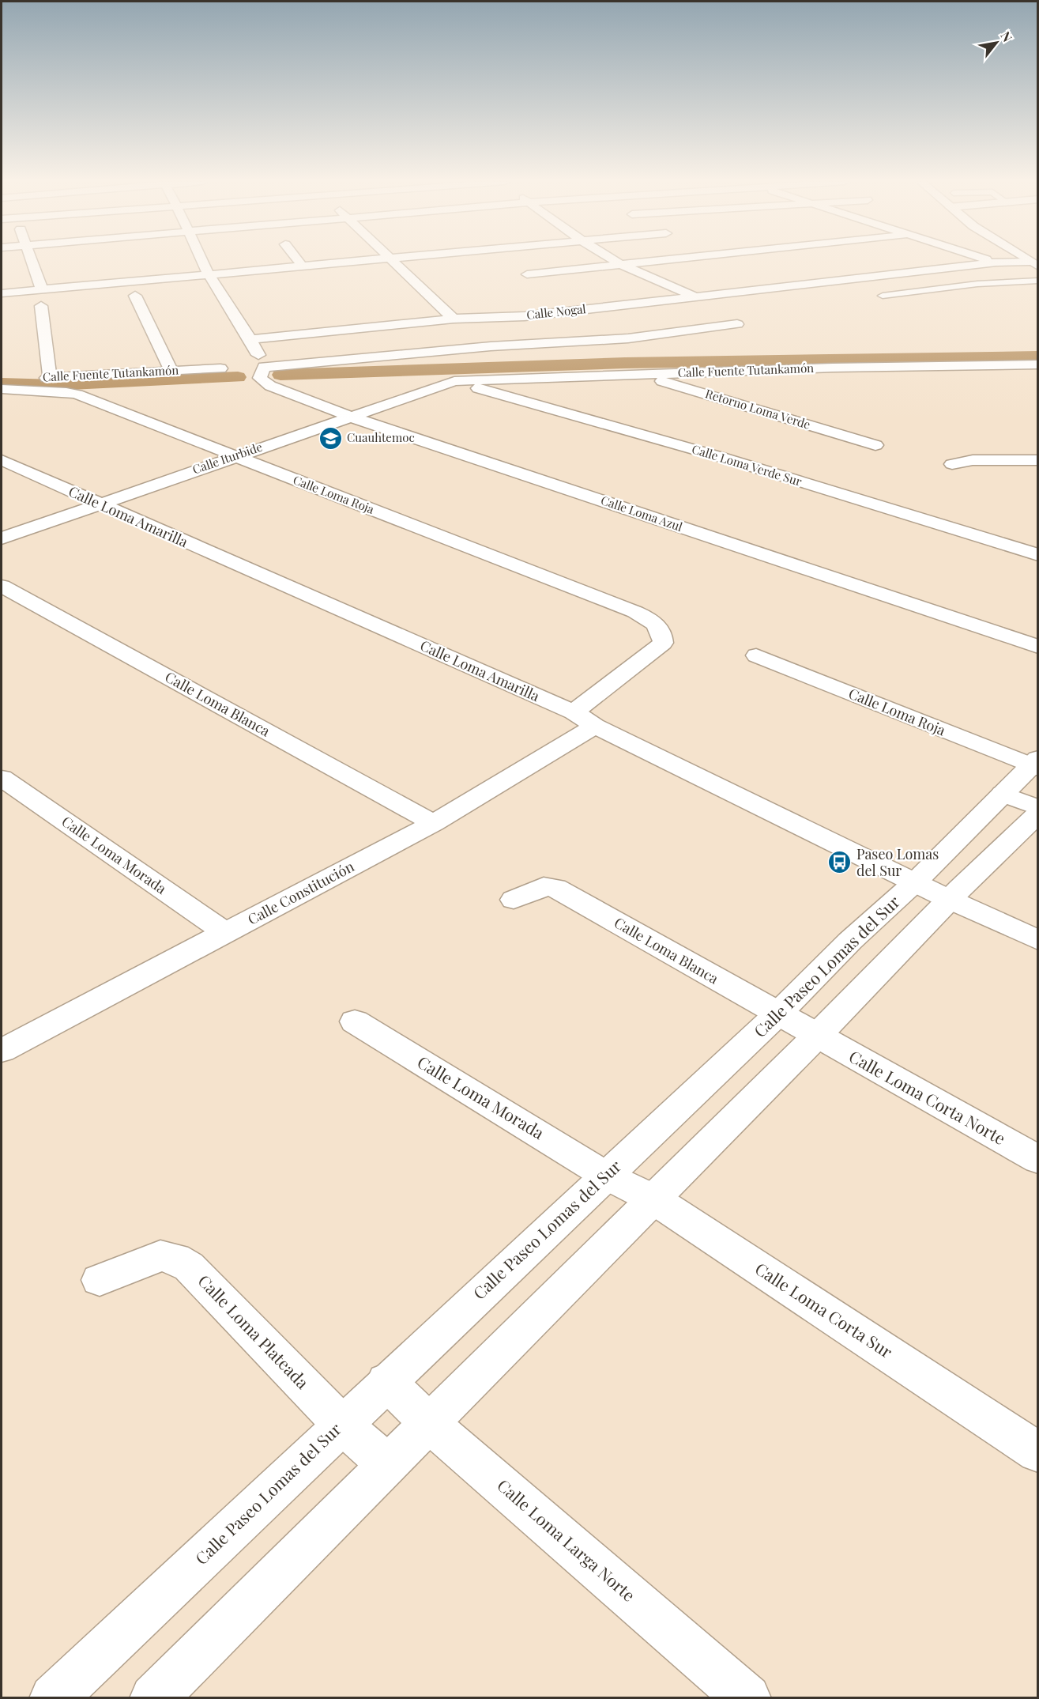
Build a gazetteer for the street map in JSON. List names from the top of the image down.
{
  "streets": {
    "street": [
      "Calle Nogal",
      "Calle Fuente Tutankamón",
      "Retorno Loma Verde",
      "Calle Iturbide",
      "Calle Loma Verde Sur",
      "Calle Loma Roja",
      "Calle Loma Azul",
      "Calle Loma Amarilla",
      "Calle Loma Blanca",
      "Calle Loma Morada",
      "Calle Constitución",
      "Calle Paseo Lomas del Sur",
      "Calle Loma Corta Norte",
      "Calle Loma Corta Sur",
      "Calle Loma Plateada",
      "Calle Loma Larga Norte"
    ]
  },
  "crossings": [
    ["Calle Fuente Tutankamón", "Retorno Loma Verde"],
    ["Calle Fuente Tutankamón", "Calle Iturbide"],
    ["Calle Fuente Tutankamón", "Calle Loma Verde Sur"],
    ["Calle Fuente Tutankamón", "Calle Loma Roja"],
    ["Calle Iturbide", "Calle Loma Verde Sur"],
    ["Calle Iturbide", "Calle Loma Roja"],
    ["Calle Iturbide", "Calle Loma Azul"],
    ["Calle Iturbide", "Calle Loma Amarilla"],
    ["Calle Loma Roja", "Calle Constitución"],
    ["Calle Loma Roja", "Calle Paseo Lomas del Sur"],
    ["Calle Loma Amarilla", "Calle Constitución"],
    ["Calle Loma Amarilla", "Calle Paseo Lomas del Sur"],
    ["Calle Loma Blanca", "Calle Constitución"],
    ["Calle Loma Blanca", "Calle Paseo Lomas del Sur"],
    ["Calle Loma Blanca", "Calle Loma Corta Norte"],
    ["Calle Loma Morada", "Calle Constitución"],
    ["Calle Loma Morada", "Calle Paseo Lomas del Sur"],
    ["Calle Loma Morada", "Calle Loma Corta Sur"],
    ["Calle Paseo Lomas del Sur", "Calle Loma Corta Sur"],
    ["Calle Paseo Lomas del Sur", "Calle Loma Plateada"],
    ["Calle Paseo Lomas del Sur", "Calle Loma Larga Norte"]
  ],
  "places": {
    "school or university": ["Cuauhtemoc"],
    "bus stop": ["Paseo Lomas del Sur"]
  },
  "north": "top right"
}
